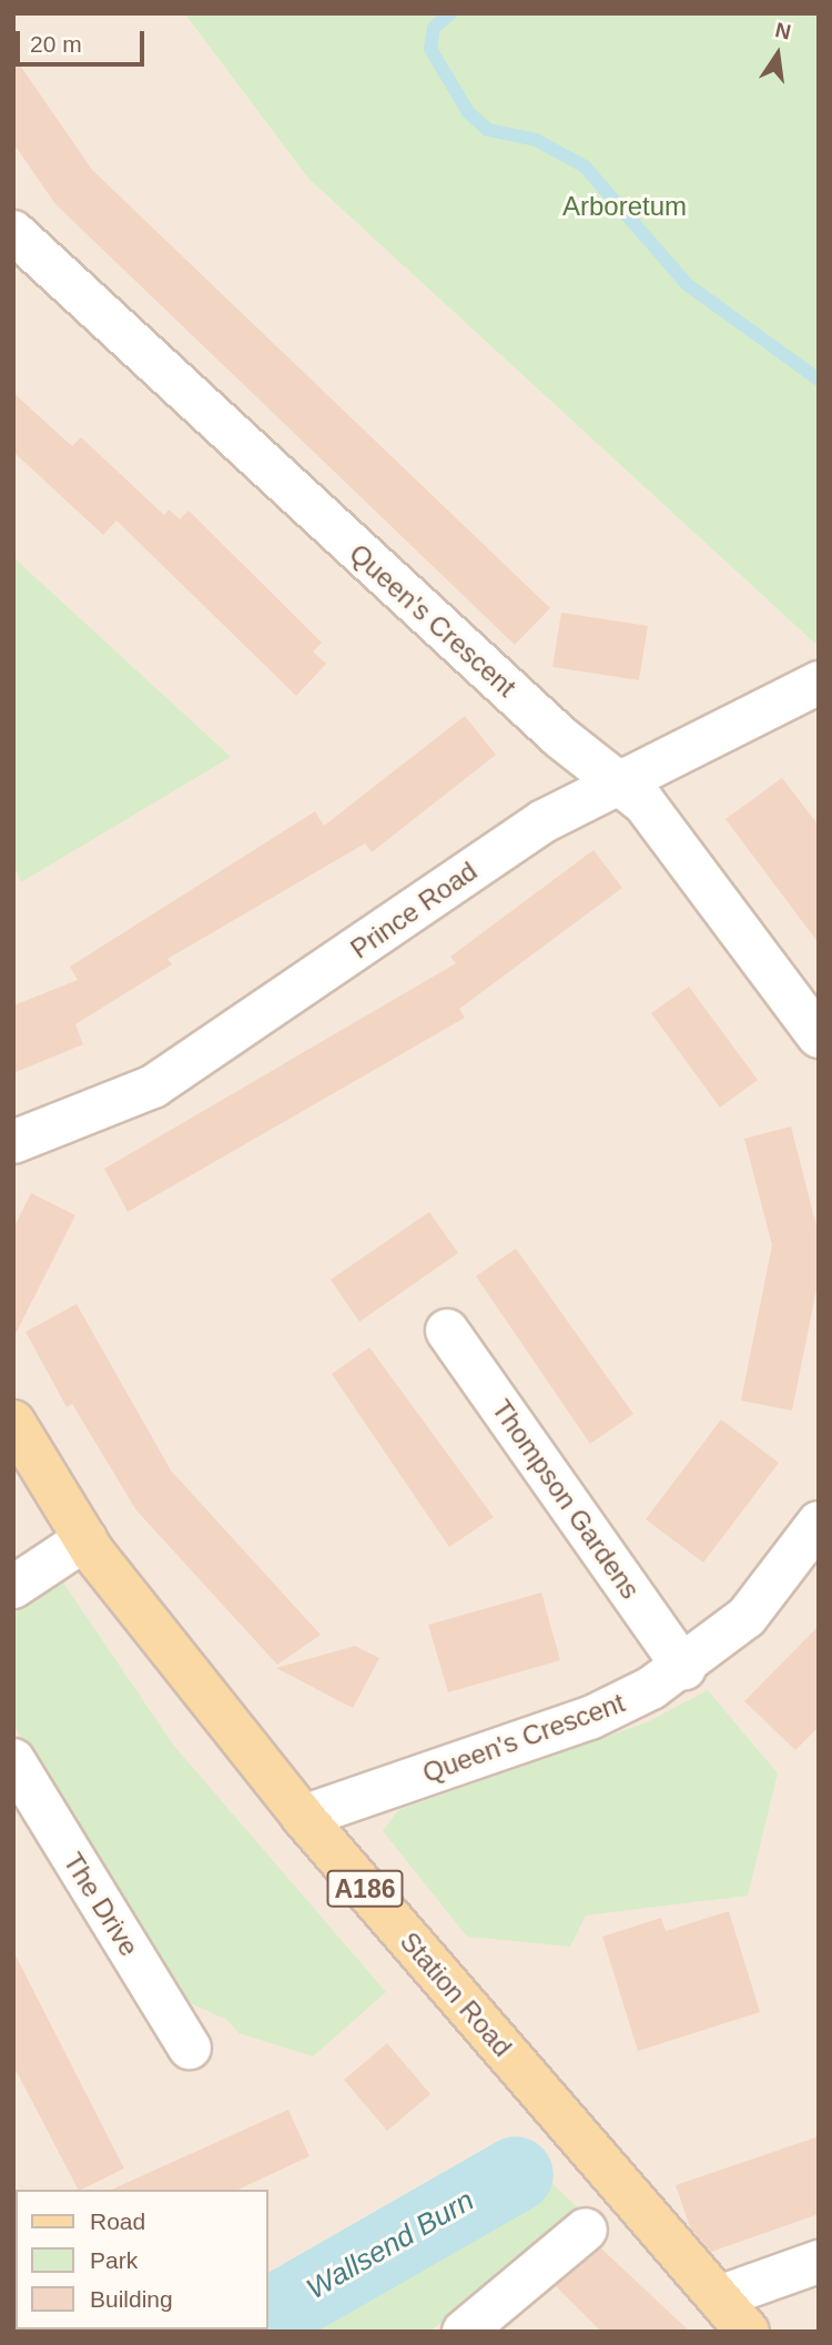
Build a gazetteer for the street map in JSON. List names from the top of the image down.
{
  "streets": {
    "main road": ["A186", "Station Road"],
    "street": [
      "Queen's Crescent",
      "Prince Road",
      "Thompson Gardens",
      "The Drive"
    ]
  },
  "crossings": [
    ["Queen's Crescent", "Prince Road"],
    ["Queen's Crescent", "Thompson Gardens"],
    ["Queen's Crescent", "Station Road"]
  ],
  "water": ["Wallsend Burn"],
  "parks": ["Arboretum"],
  "legend": ["Road", "Park", "Building"],
  "scale_bar": "20 m",
  "north": "top"
}
